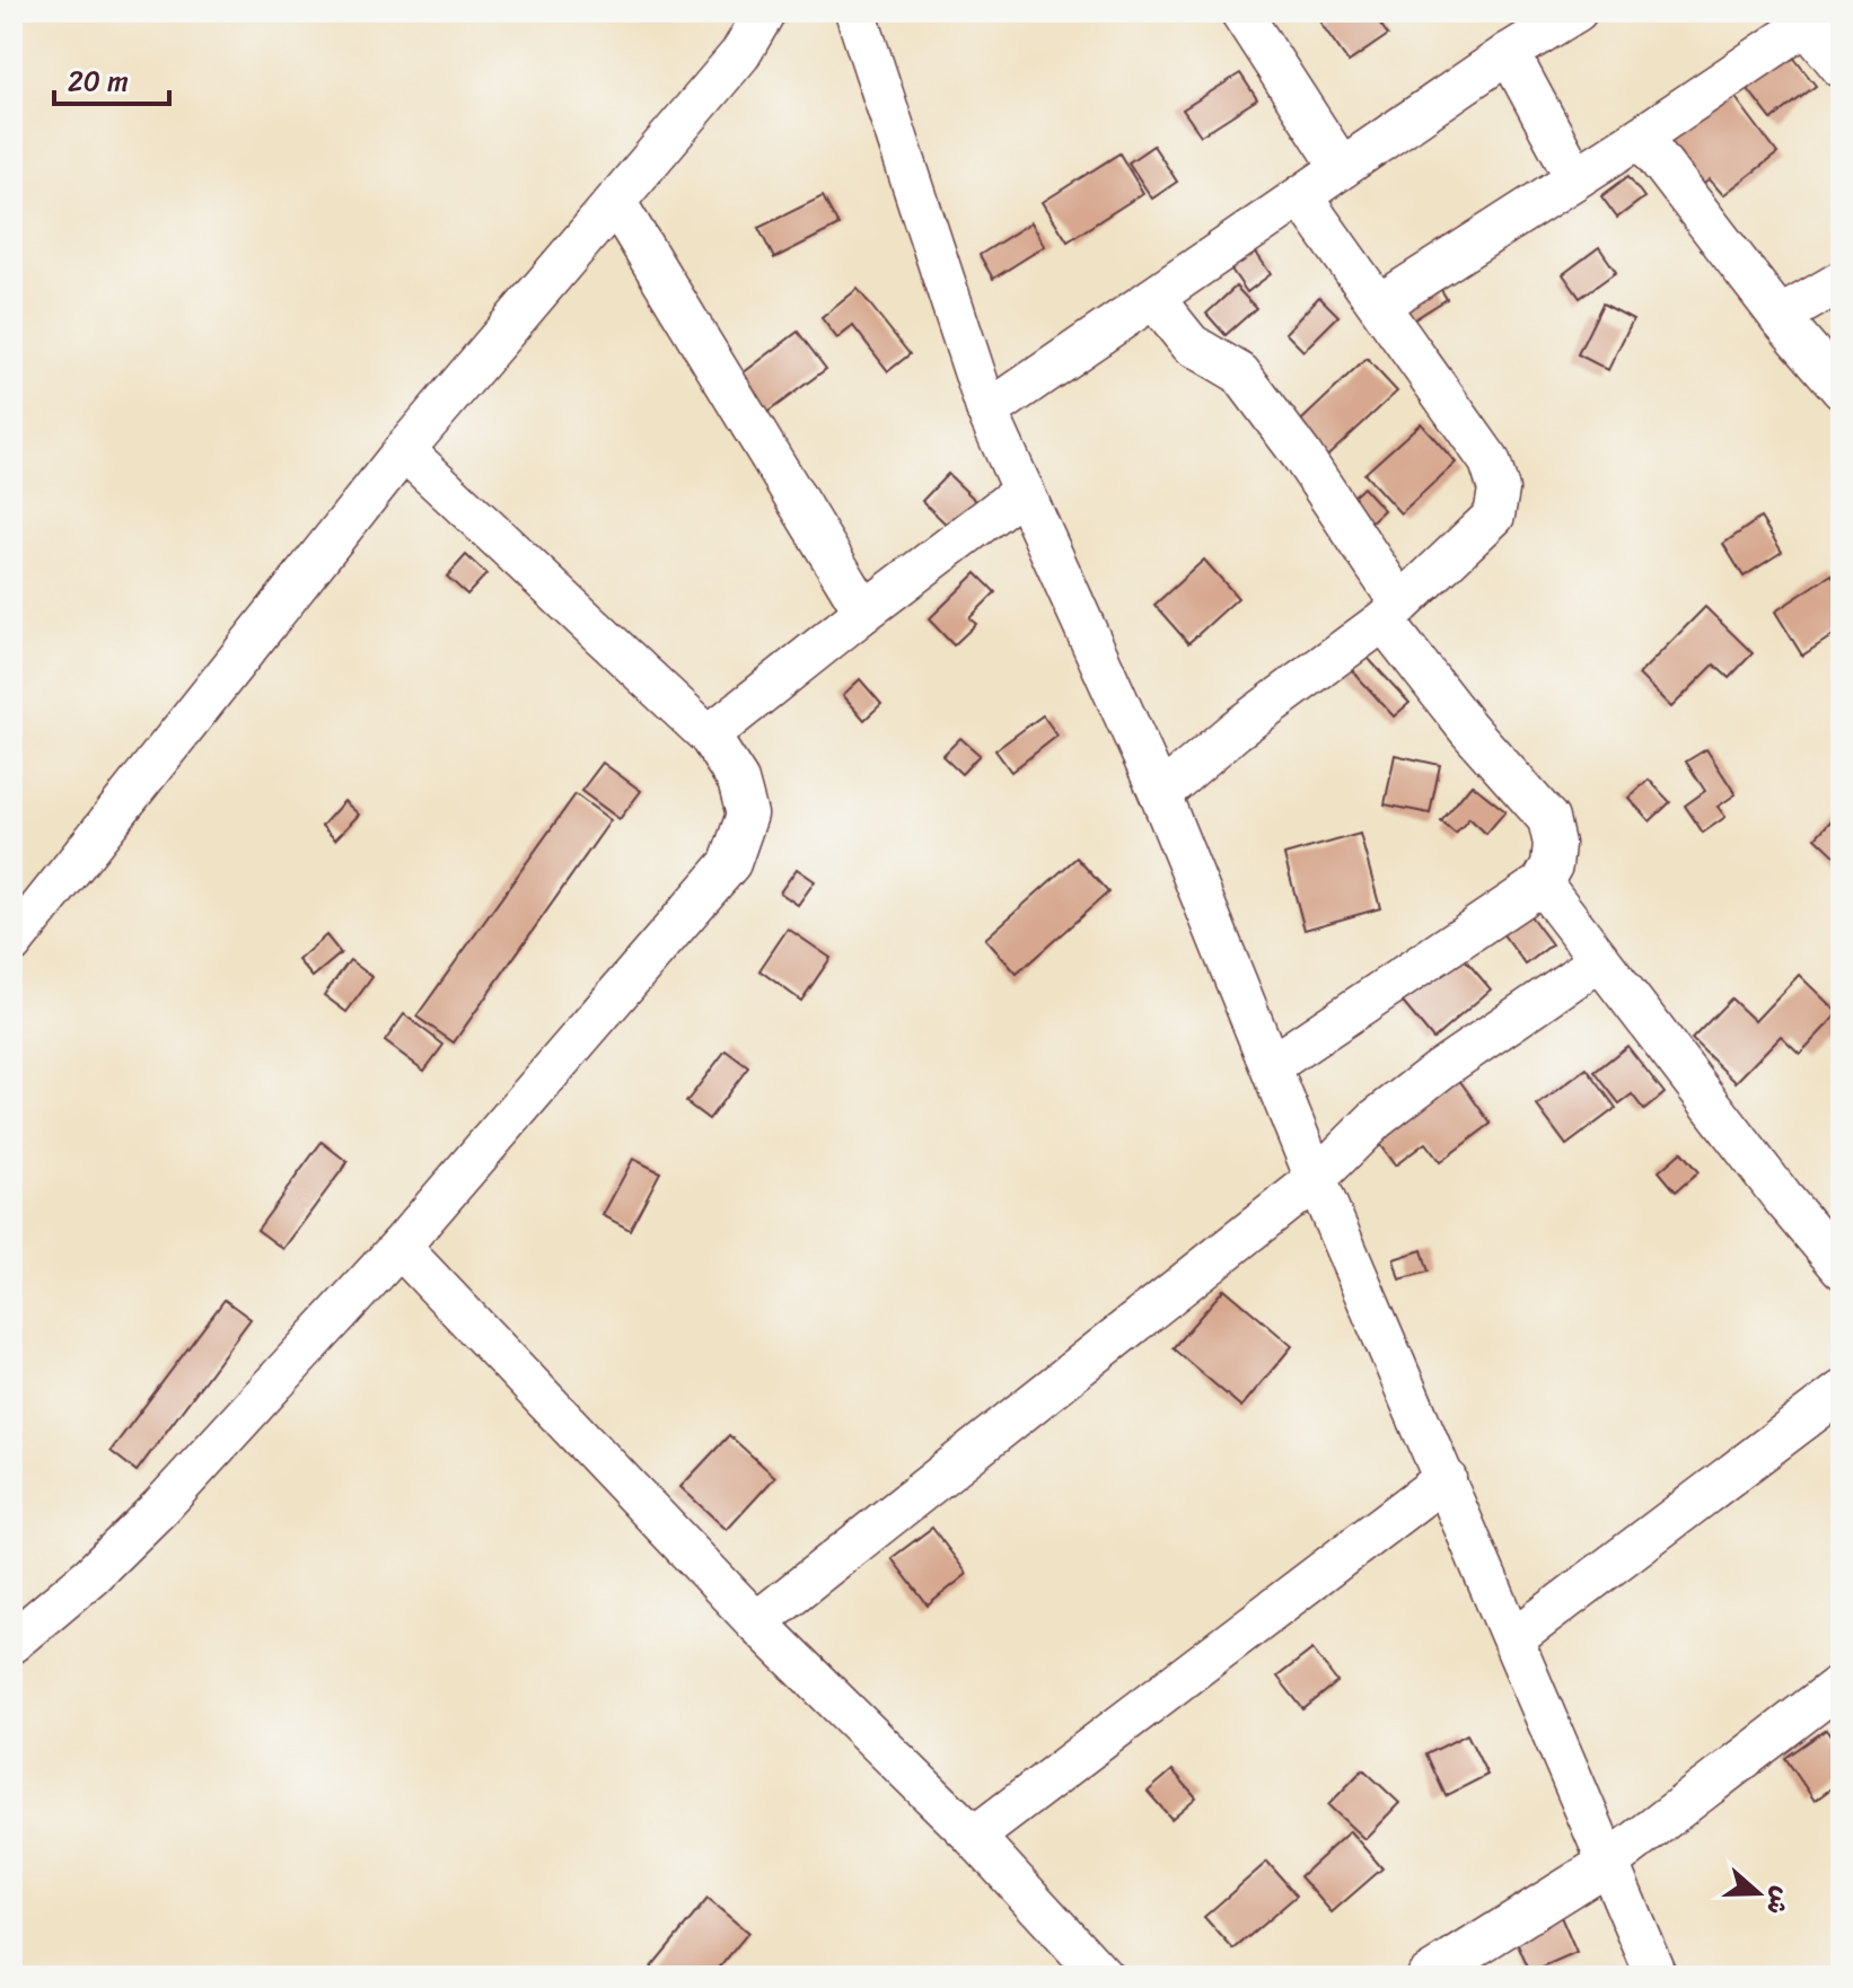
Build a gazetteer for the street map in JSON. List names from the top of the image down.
{
  "scale_bar": "20 m",
  "north": "right"
}
